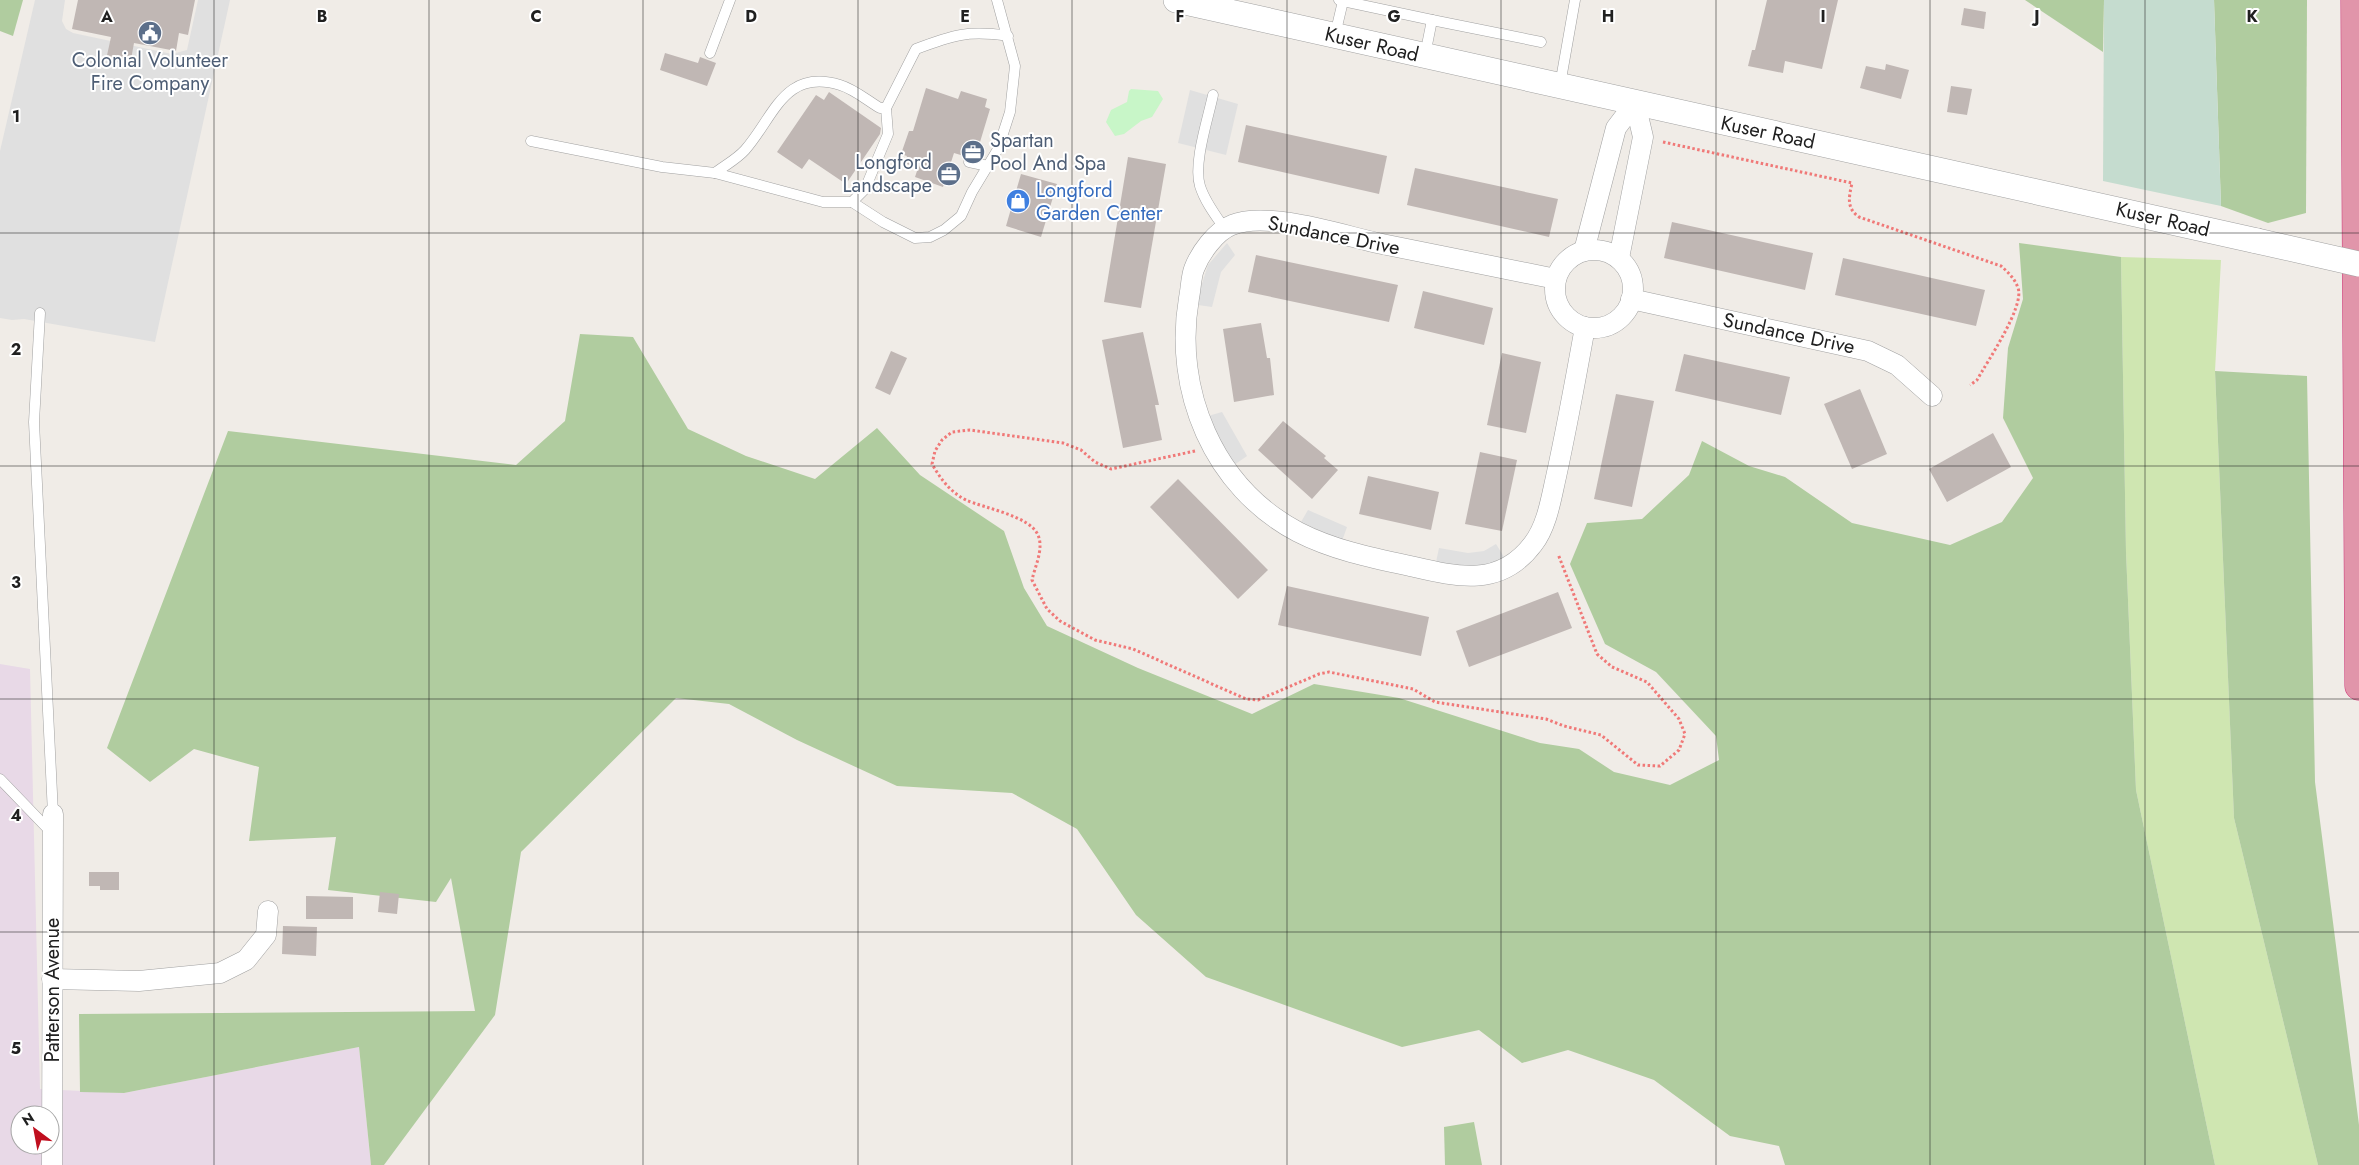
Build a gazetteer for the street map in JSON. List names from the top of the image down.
{
  "streets": {
    "street": ["Kuser Road", "Sundance Drive", "Patterson Avenue"]
  },
  "places": {
    "public building": ["Colonial Volunteer Fire Company"],
    "office": ["Spartan Pool And Spa", "Longford Landscape"],
    "shop": ["Longford Garden Center"]
  },
  "north": "top left",
  "grid": {
    "columns": [
      "A",
      "B",
      "C",
      "D",
      "E",
      "F",
      "G",
      "H",
      "I",
      "J",
      "K"
    ],
    "rows": [
      "1",
      "2",
      "3",
      "4",
      "5"
    ]
  }
}
